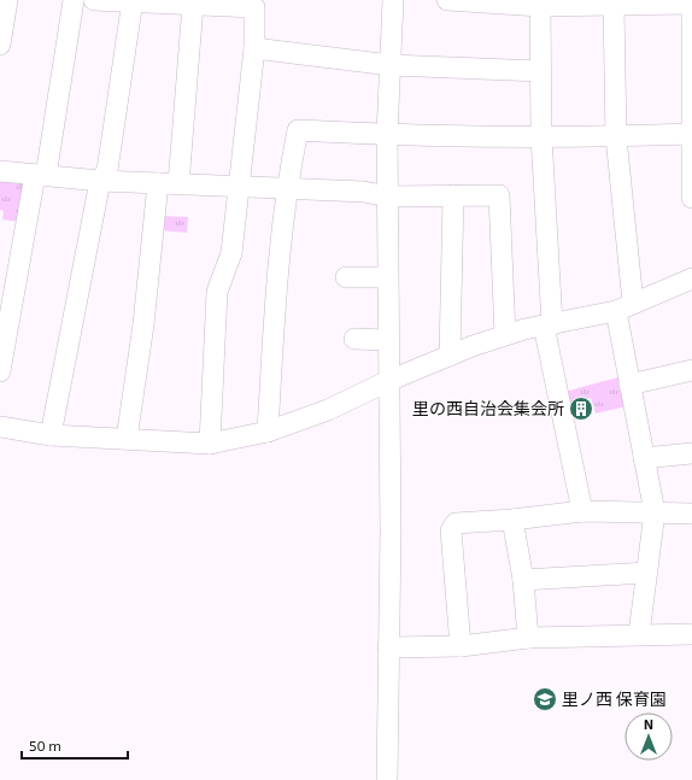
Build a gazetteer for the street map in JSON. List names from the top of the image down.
{
  "places": {
    "building": ["里の西自治会集会所"],
    "school or university": ["里ノ西 保育園"]
  },
  "scale_bar": "50 m",
  "north": "top"
}
